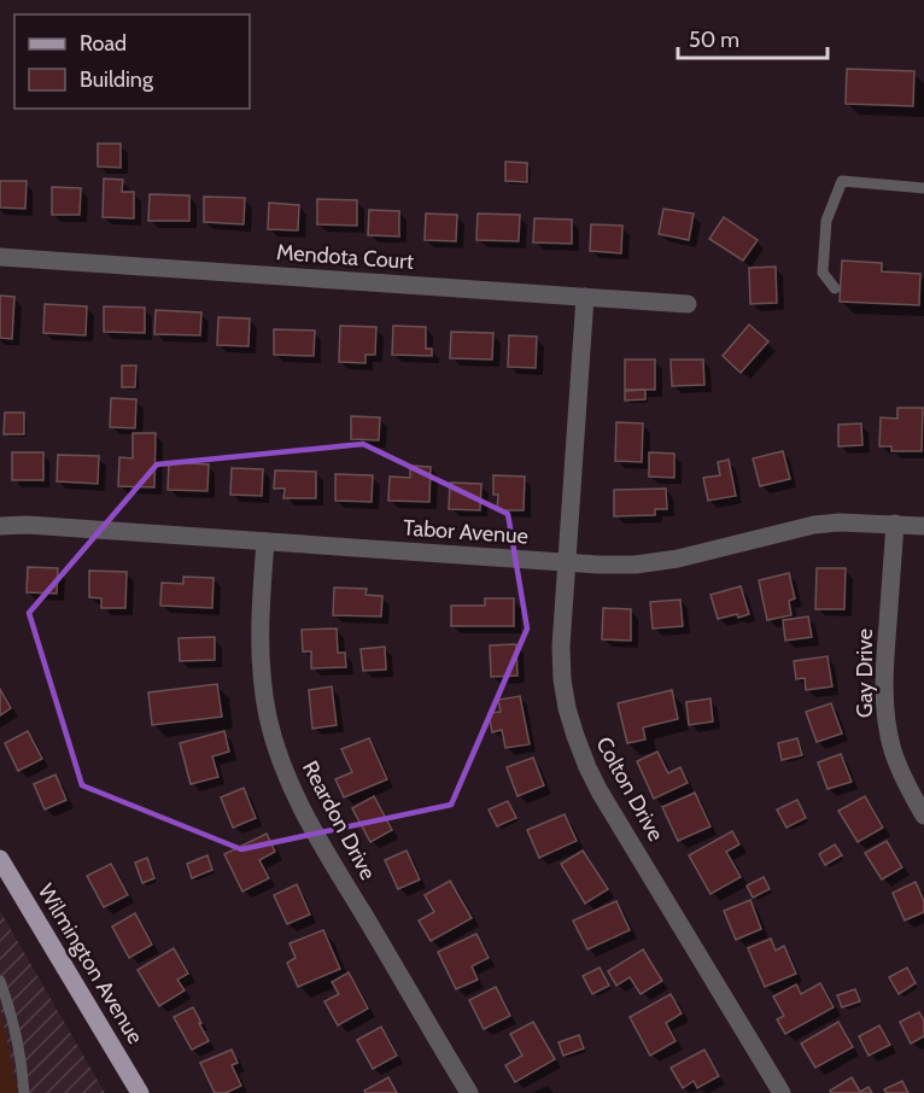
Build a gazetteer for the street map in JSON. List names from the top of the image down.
{
  "streets": {
    "main road": ["Wilmington Avenue"],
    "street": [
      "Mendota Court",
      "Tabor Avenue",
      "Gay Drive",
      "Colton Drive",
      "Reardon Drive"
    ]
  },
  "crossings": [
    ["Mendota Court", "Colton Drive"],
    ["Tabor Avenue", "Gay Drive"],
    ["Tabor Avenue", "Colton Drive"],
    ["Tabor Avenue", "Reardon Drive"]
  ],
  "legend": ["Road", "Building"],
  "scale_bar": "50 m"
}
